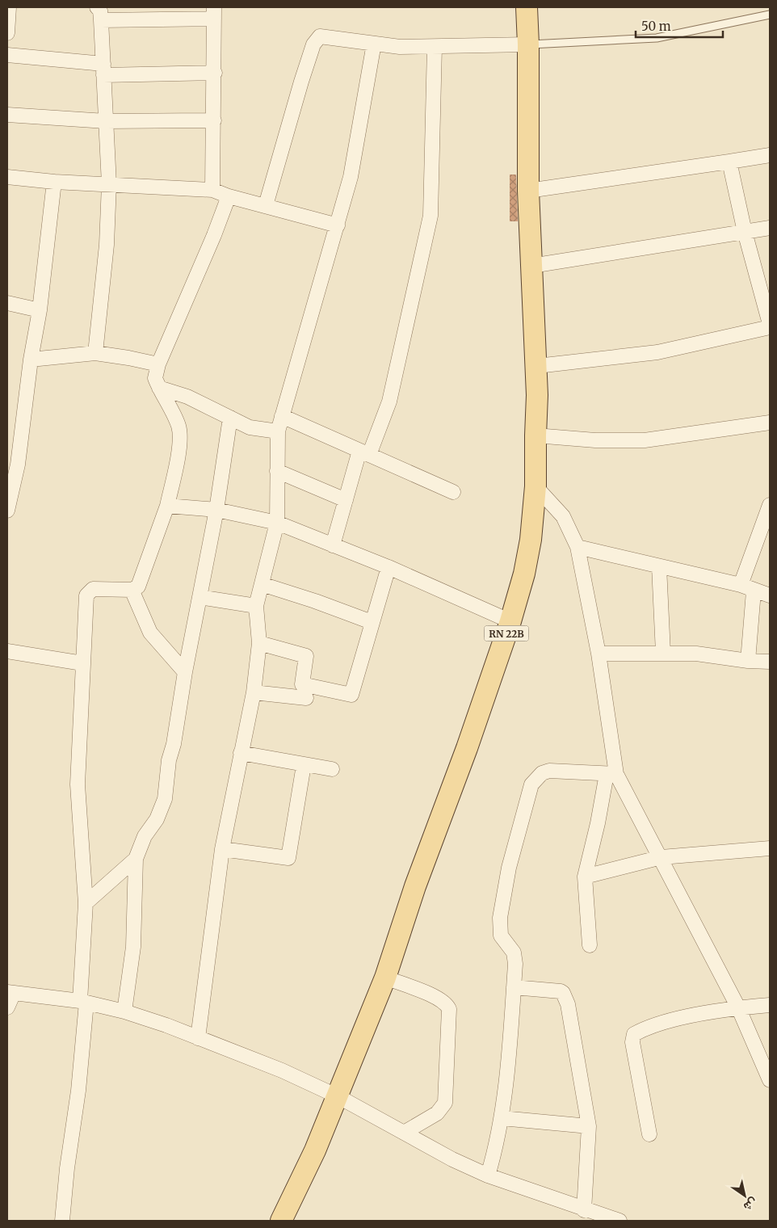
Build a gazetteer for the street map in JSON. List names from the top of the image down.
{
  "streets": {
    "main road": ["RN 22B"]
  },
  "scale_bar": "50 m",
  "north": "bottom right"
}
